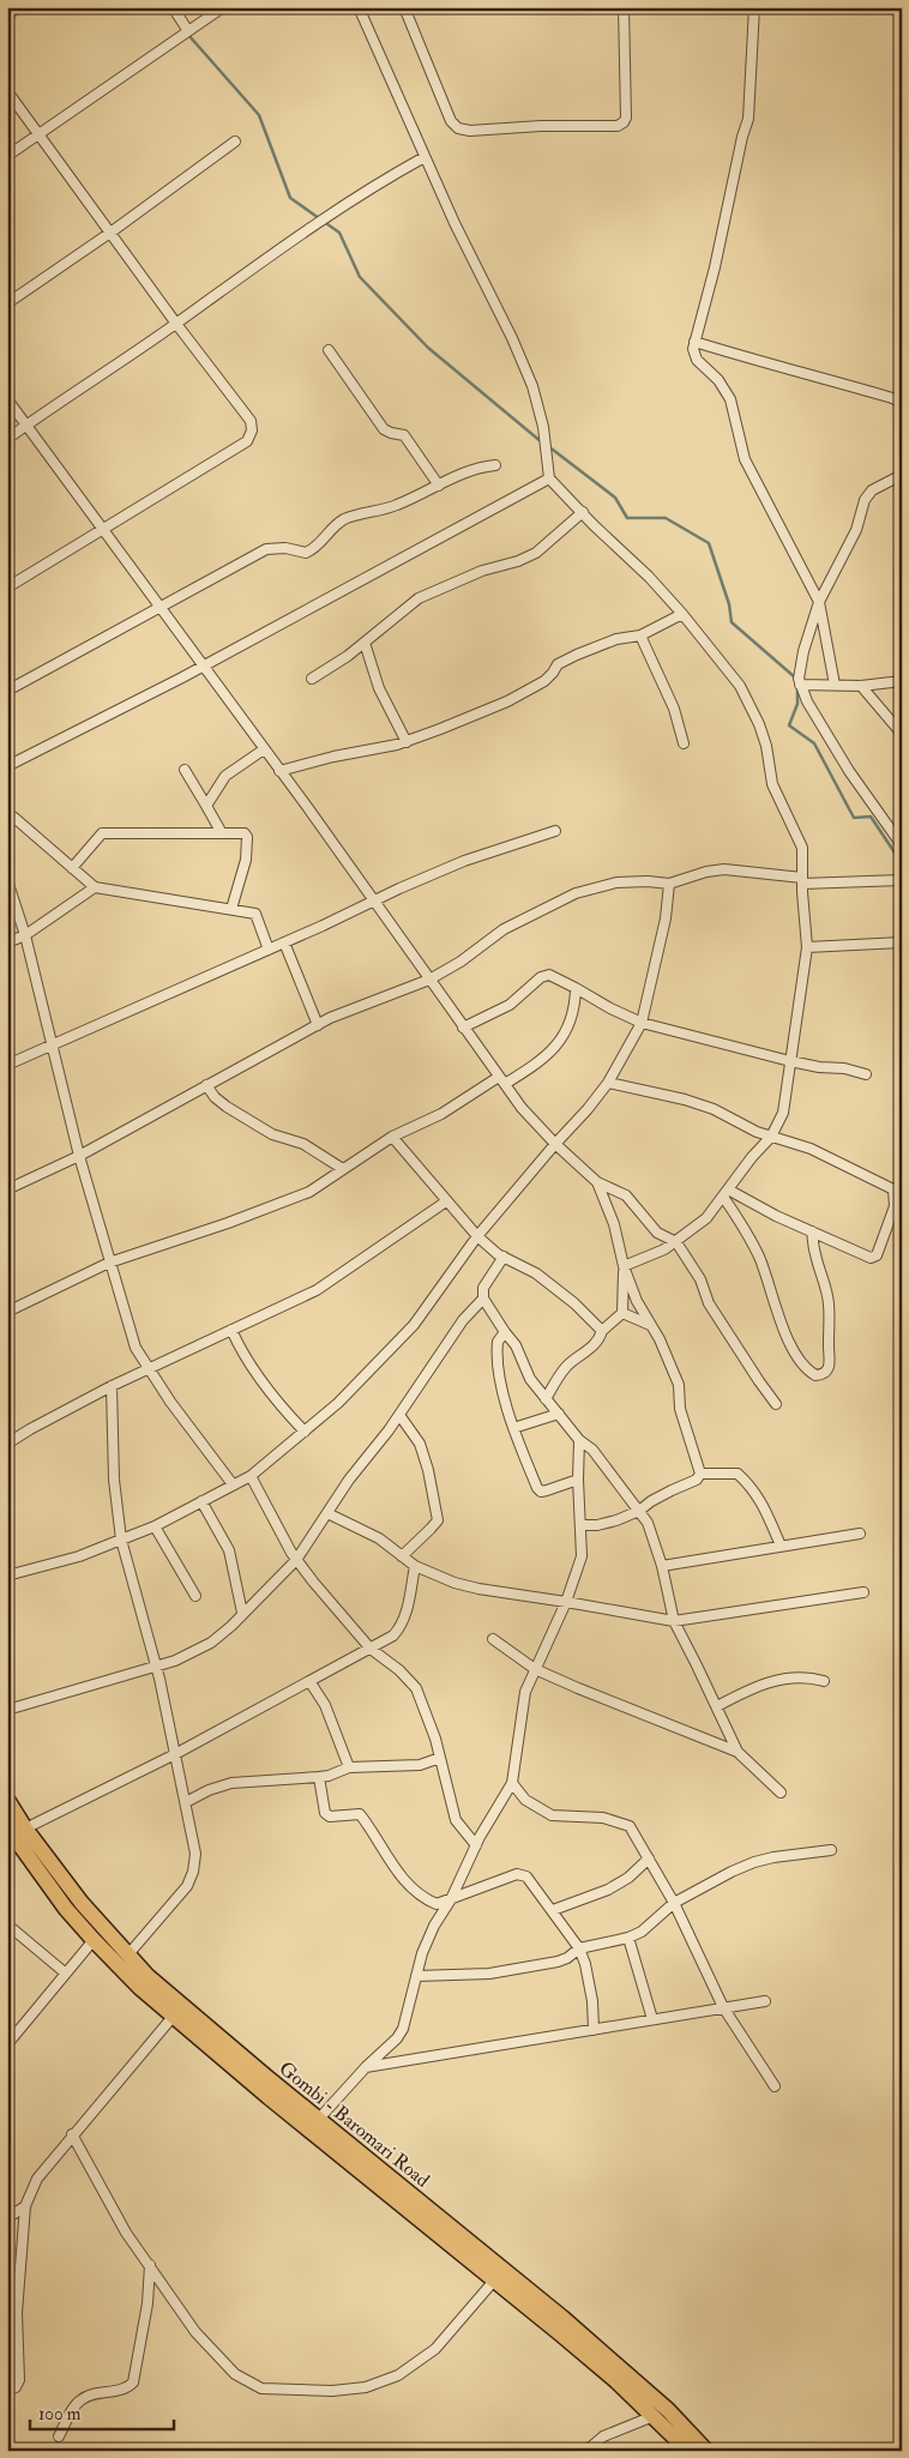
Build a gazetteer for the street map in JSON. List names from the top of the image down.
{
  "streets": {
    "main road": ["Gombi - Baromari Road"]
  },
  "scale_bar": "100 m"
}
